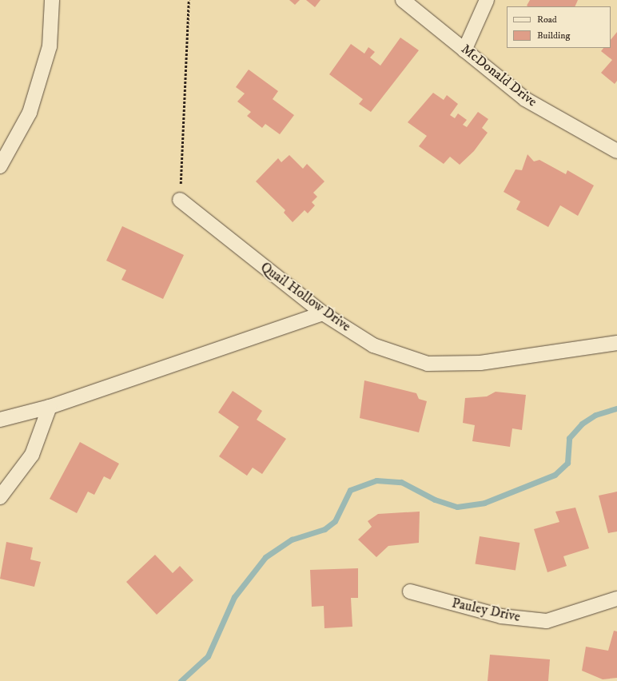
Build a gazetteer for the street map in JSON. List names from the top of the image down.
{
  "streets": {
    "street": ["McDonald Drive", "Quail Hollow Drive", "Pauley Drive"]
  },
  "legend": ["Road", "Building"]
}
